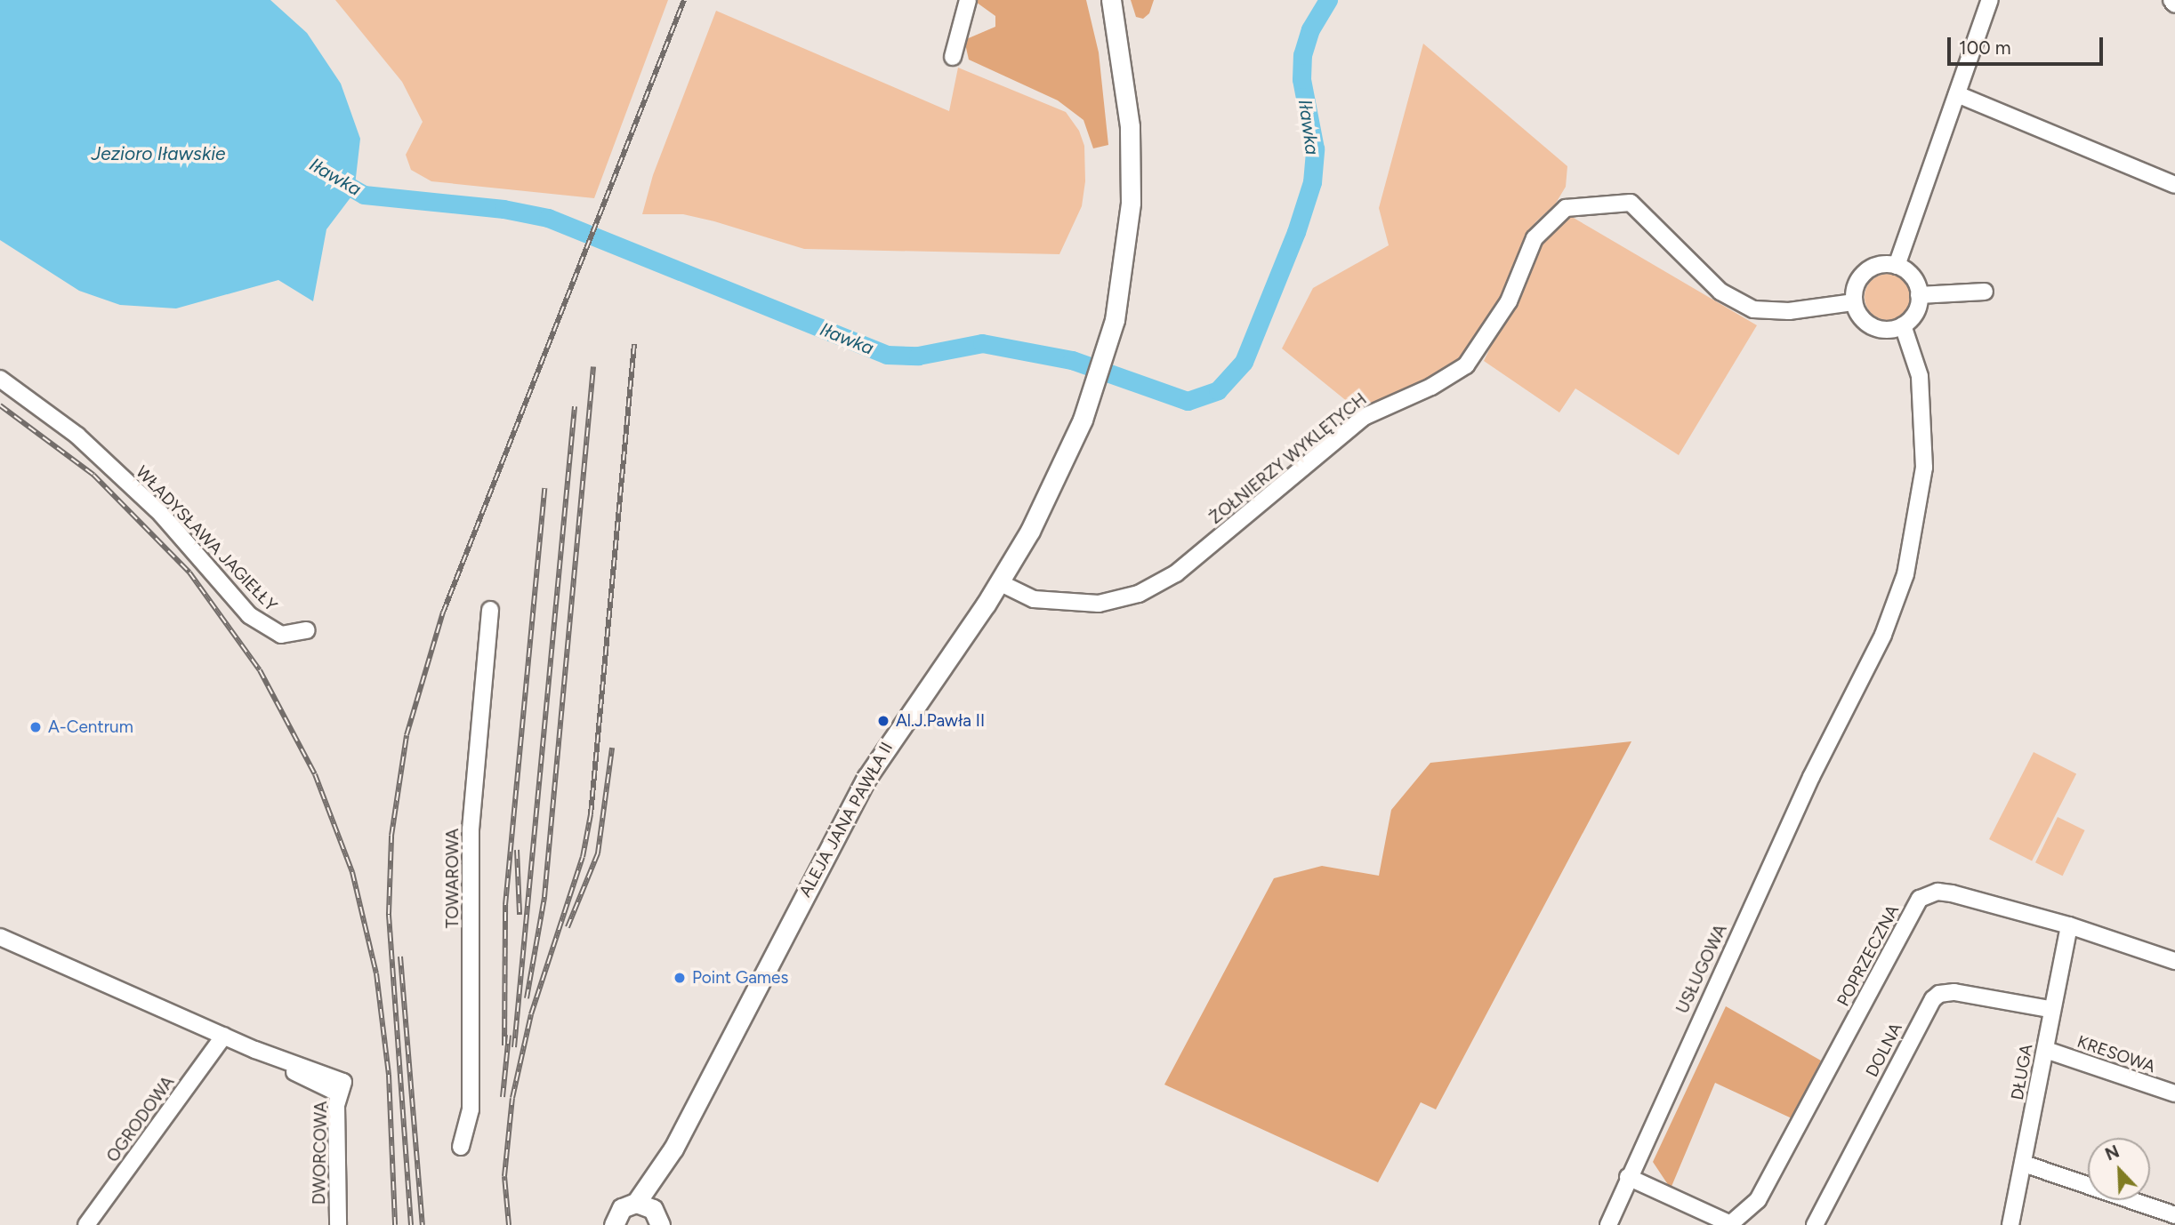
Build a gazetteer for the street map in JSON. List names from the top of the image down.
{
  "streets": {
    "main road": ["ALEJA JANA PAWŁA II"],
    "street": [
      "ŻOŁNIERZY WYKLĘTYCH",
      "WŁADYSŁAWA JAGIEŁŁY",
      "TOWAROWA",
      "POPRZECZNA",
      "USŁUGOWA",
      "DOLNA",
      "KRESOWA",
      "DŁUGA",
      "OGRODOWA",
      "DWORCOWA"
    ]
  },
  "crossings": [
    ["ŻOŁNIERZY WYKLĘTYCH", "ALEJA JANA PAWŁA II"],
    ["ŻOŁNIERZY WYKLĘTYCH", "USŁUGOWA"],
    ["POPRZECZNA", "DŁUGA"],
    ["DOLNA", "DŁUGA"],
    ["KRESOWA", "DŁUGA"],
    ["OGRODOWA", "DWORCOWA"]
  ],
  "water": ["Iławka", "Jezioro Iławskie"],
  "places": ["Al.J.Pawła II", "A-Centrum", "Point Games"],
  "scale_bar": "100 m",
  "north": "top left"
}
